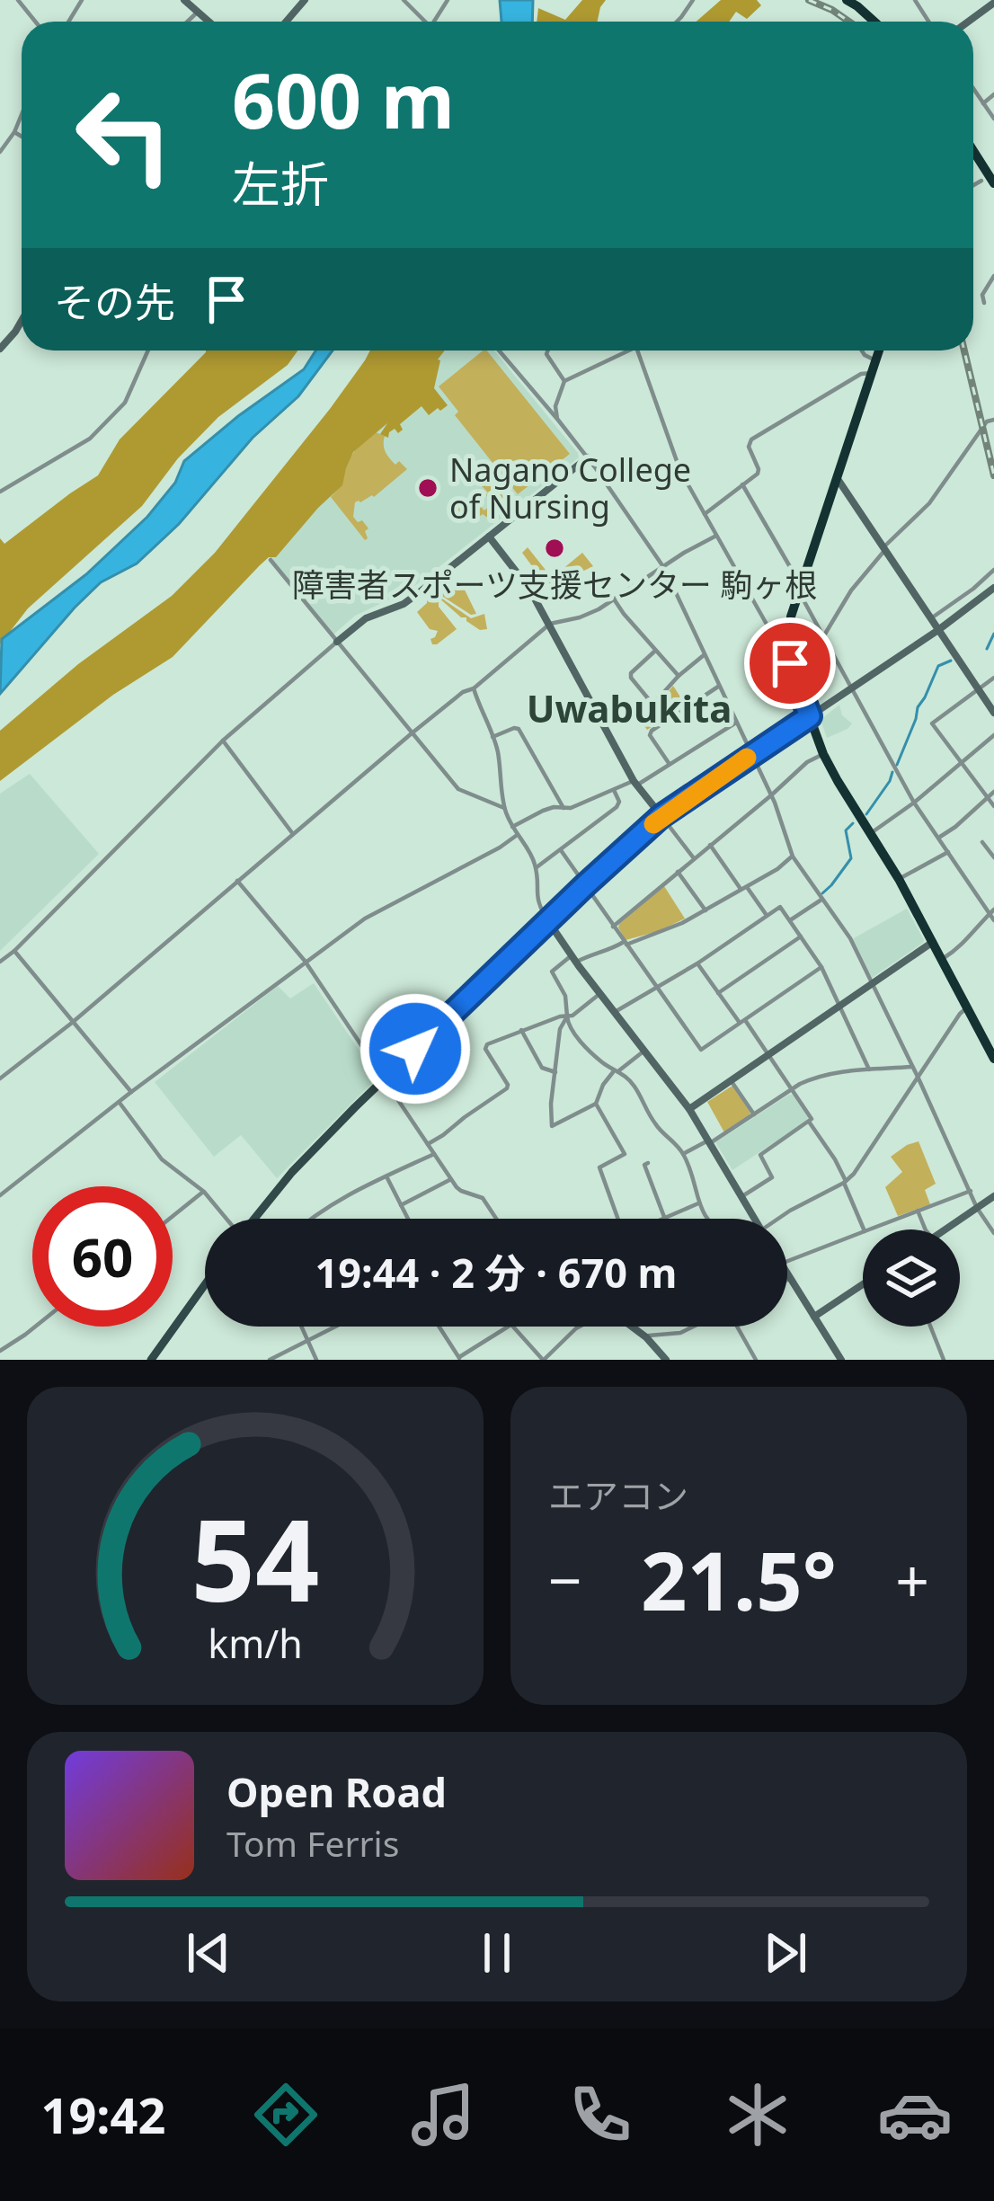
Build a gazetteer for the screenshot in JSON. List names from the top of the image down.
{
  "districts": ["Uwabukita"],
  "places": ["Nagano College of Nursing", "障害者スポーツ支援センター 駒ヶ根"],
  "page": {
    "turn": ["600 m", "左折"],
    "then": "その先",
    "limit": "60",
    "trip": "19:44 · 2 分 · 670 m",
    "tile": "エアコン",
    "heat": ["−", "21.5°", "+"],
    "song": ["Open Road", "Tom Ferris"],
    "tabs": "19:42",
    "gauge": ["54", "km/h"]
  }
}
